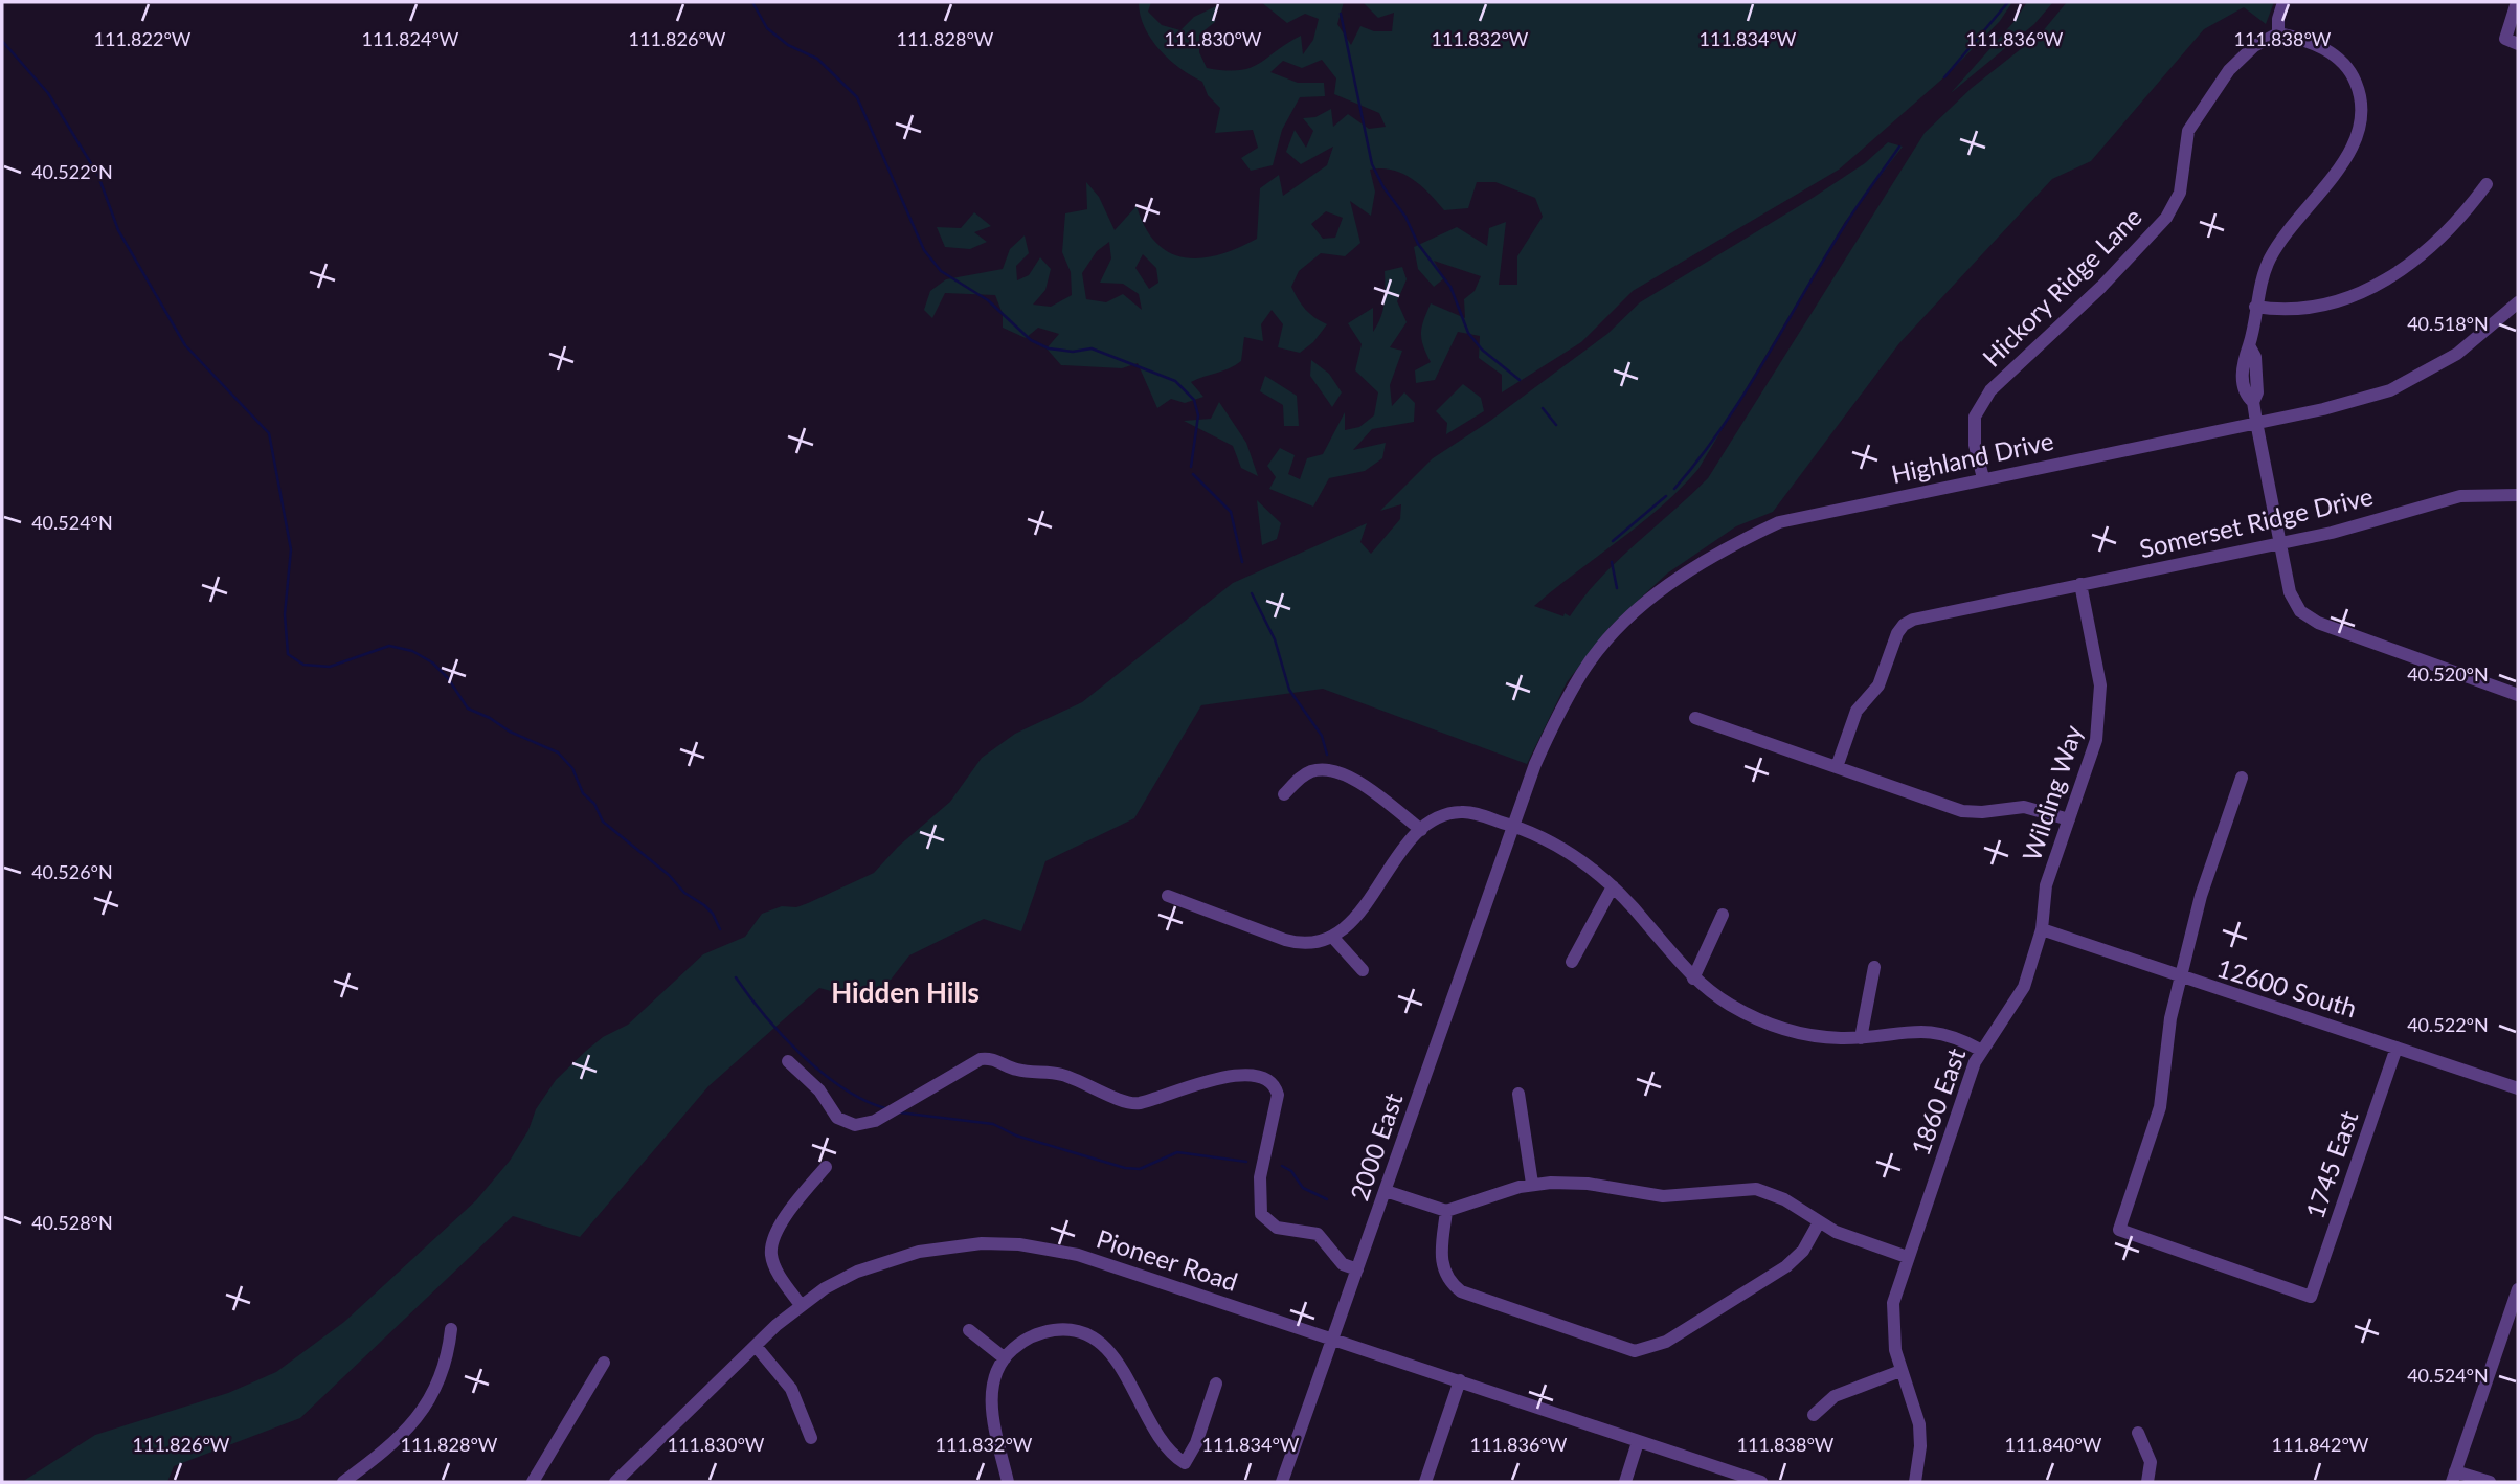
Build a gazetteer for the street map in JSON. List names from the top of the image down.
{
  "streets": {
    "street": [
      "Hickory Ridge Lane",
      "Highland Drive",
      "Somerset Ridge Drive",
      "Wilding Way",
      "12600 South",
      "1860 East",
      "2000 East",
      "1745 East",
      "Pioneer Road"
    ]
  },
  "crossings": [
    ["Hickory Ridge Lane", "Highland Drive"],
    ["Highland Drive", "2000 East"],
    ["Somerset Ridge Drive", "Wilding Way"],
    ["Wilding Way", "12600 South"],
    ["Wilding Way", "1860 East"],
    ["12600 South", "1860 East"],
    ["12600 South", "1745 East"],
    ["2000 East", "Pioneer Road"]
  ],
  "districts": ["Hidden Hills"],
  "coordinates": [
    "111.822°W",
    "111.826°W",
    "111.828°W",
    "111.830°W",
    "111.832°W",
    "111.834°W",
    "111.836°W",
    "111.838°W",
    "111.824°W",
    "40.522°N",
    "40.518°N",
    "40.524°N",
    "40.520°N",
    "40.526°N",
    "40.528°N",
    "111.840°W",
    "111.842°W"
  ]
}
